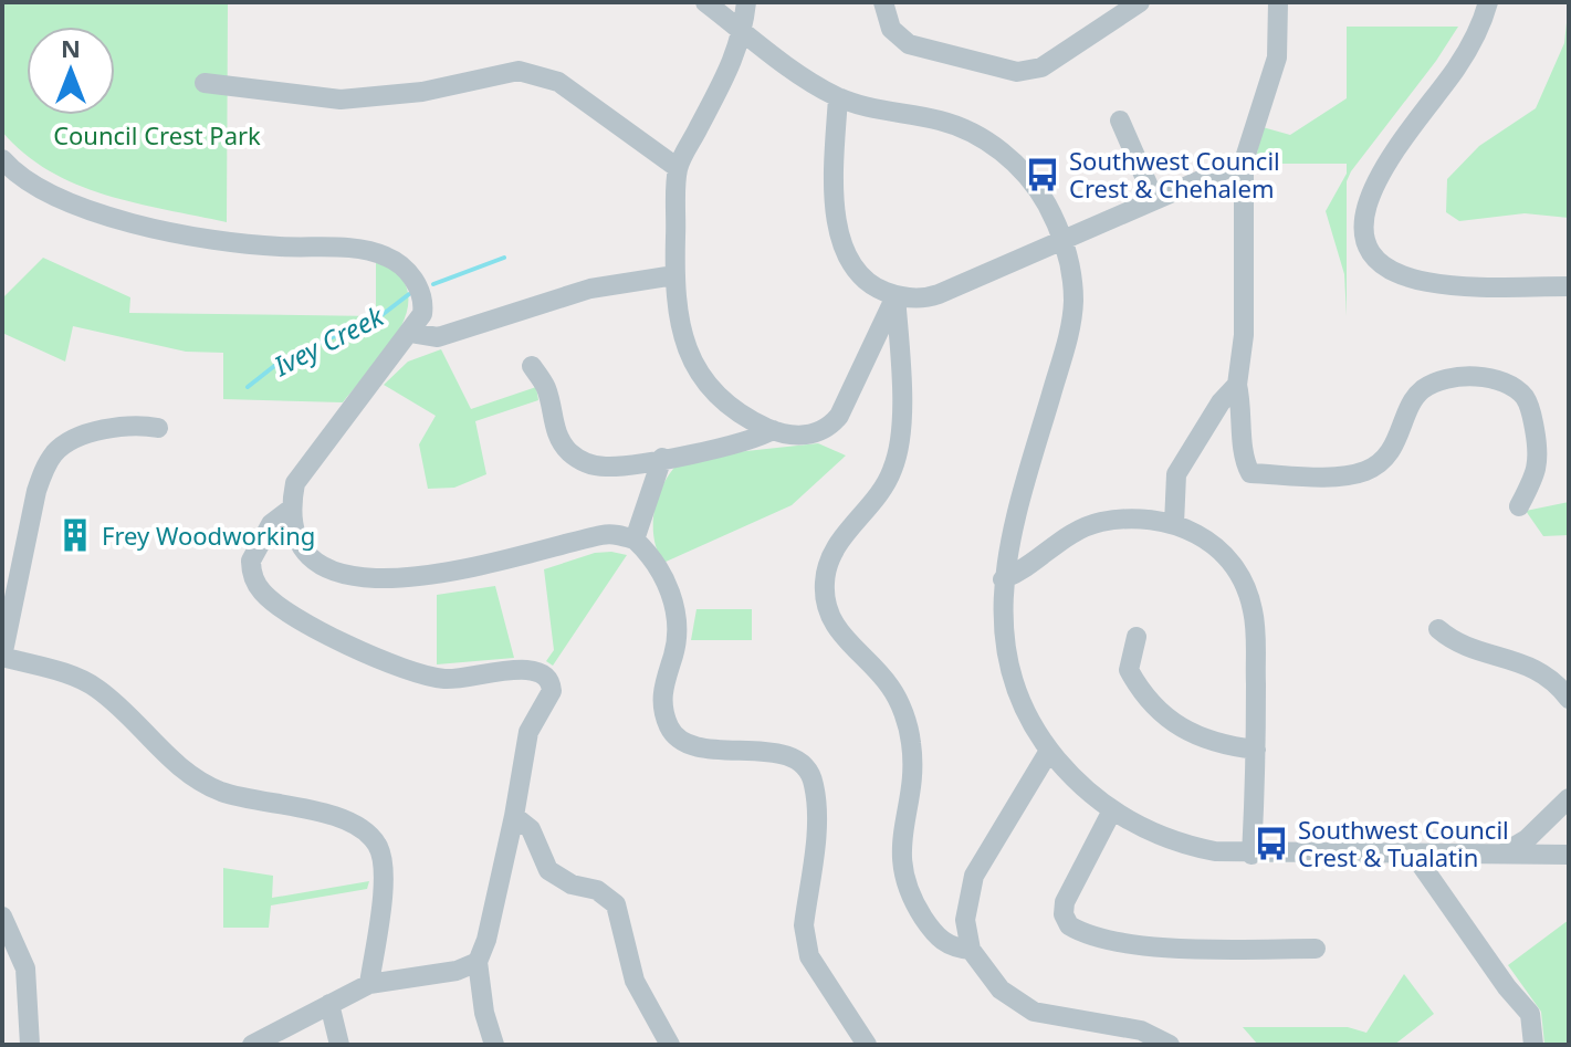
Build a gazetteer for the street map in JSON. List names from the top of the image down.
{
  "water": ["Ivey Creek"],
  "parks": ["Council Crest Park"],
  "places": {
    "bus stop": ["Southwest Council Crest & Chehalem", "Southwest Council Crest & Tualatin"],
    "building": ["Frey Woodworking"]
  },
  "north": "top"
}
